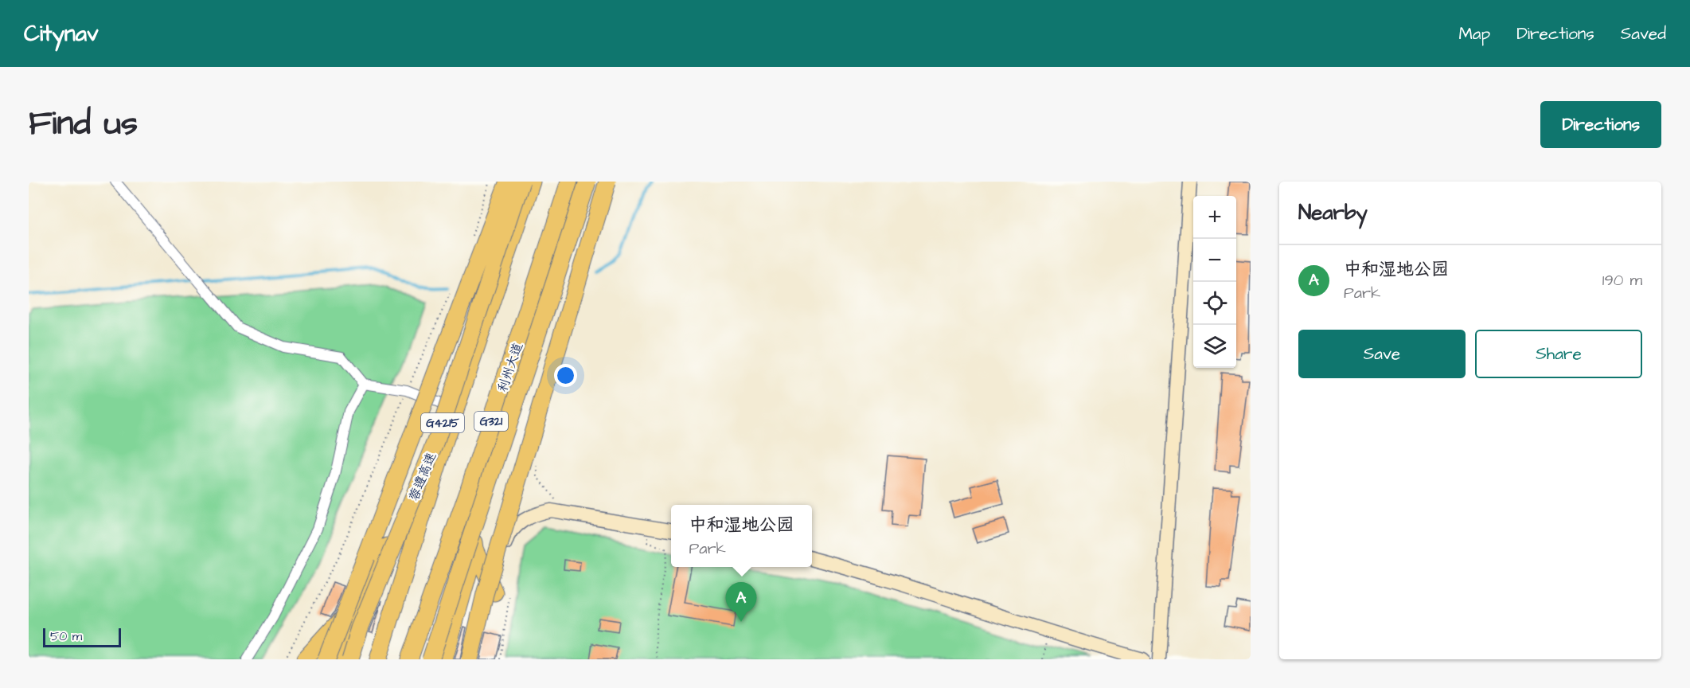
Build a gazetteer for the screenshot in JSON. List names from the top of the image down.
{
  "streets": {
    "highway": [
      "利州大道",
      "G321",
      "G4215",
      "蓉遵高速"
    ]
  },
  "scale_bar": "50 m",
  "page": {
    "header": "Citynav",
    "nav": ["Map", "Directions", "Saved"],
    "title": "Find us",
    "buttons": [
      "Directions",
      ["Save", "Share"]
    ],
    "heading": "Nearby",
    "map_buttons": ["+", "−"],
    "list": [
      {
        "mark": "A",
        "name": "中和湿地公园",
        "note": "Park",
        "value": "190 m"
      }
    ],
    "popup": ["中和湿地公园", "Park"],
    "pins": "A",
    "scale": "50 m"
  }
}
